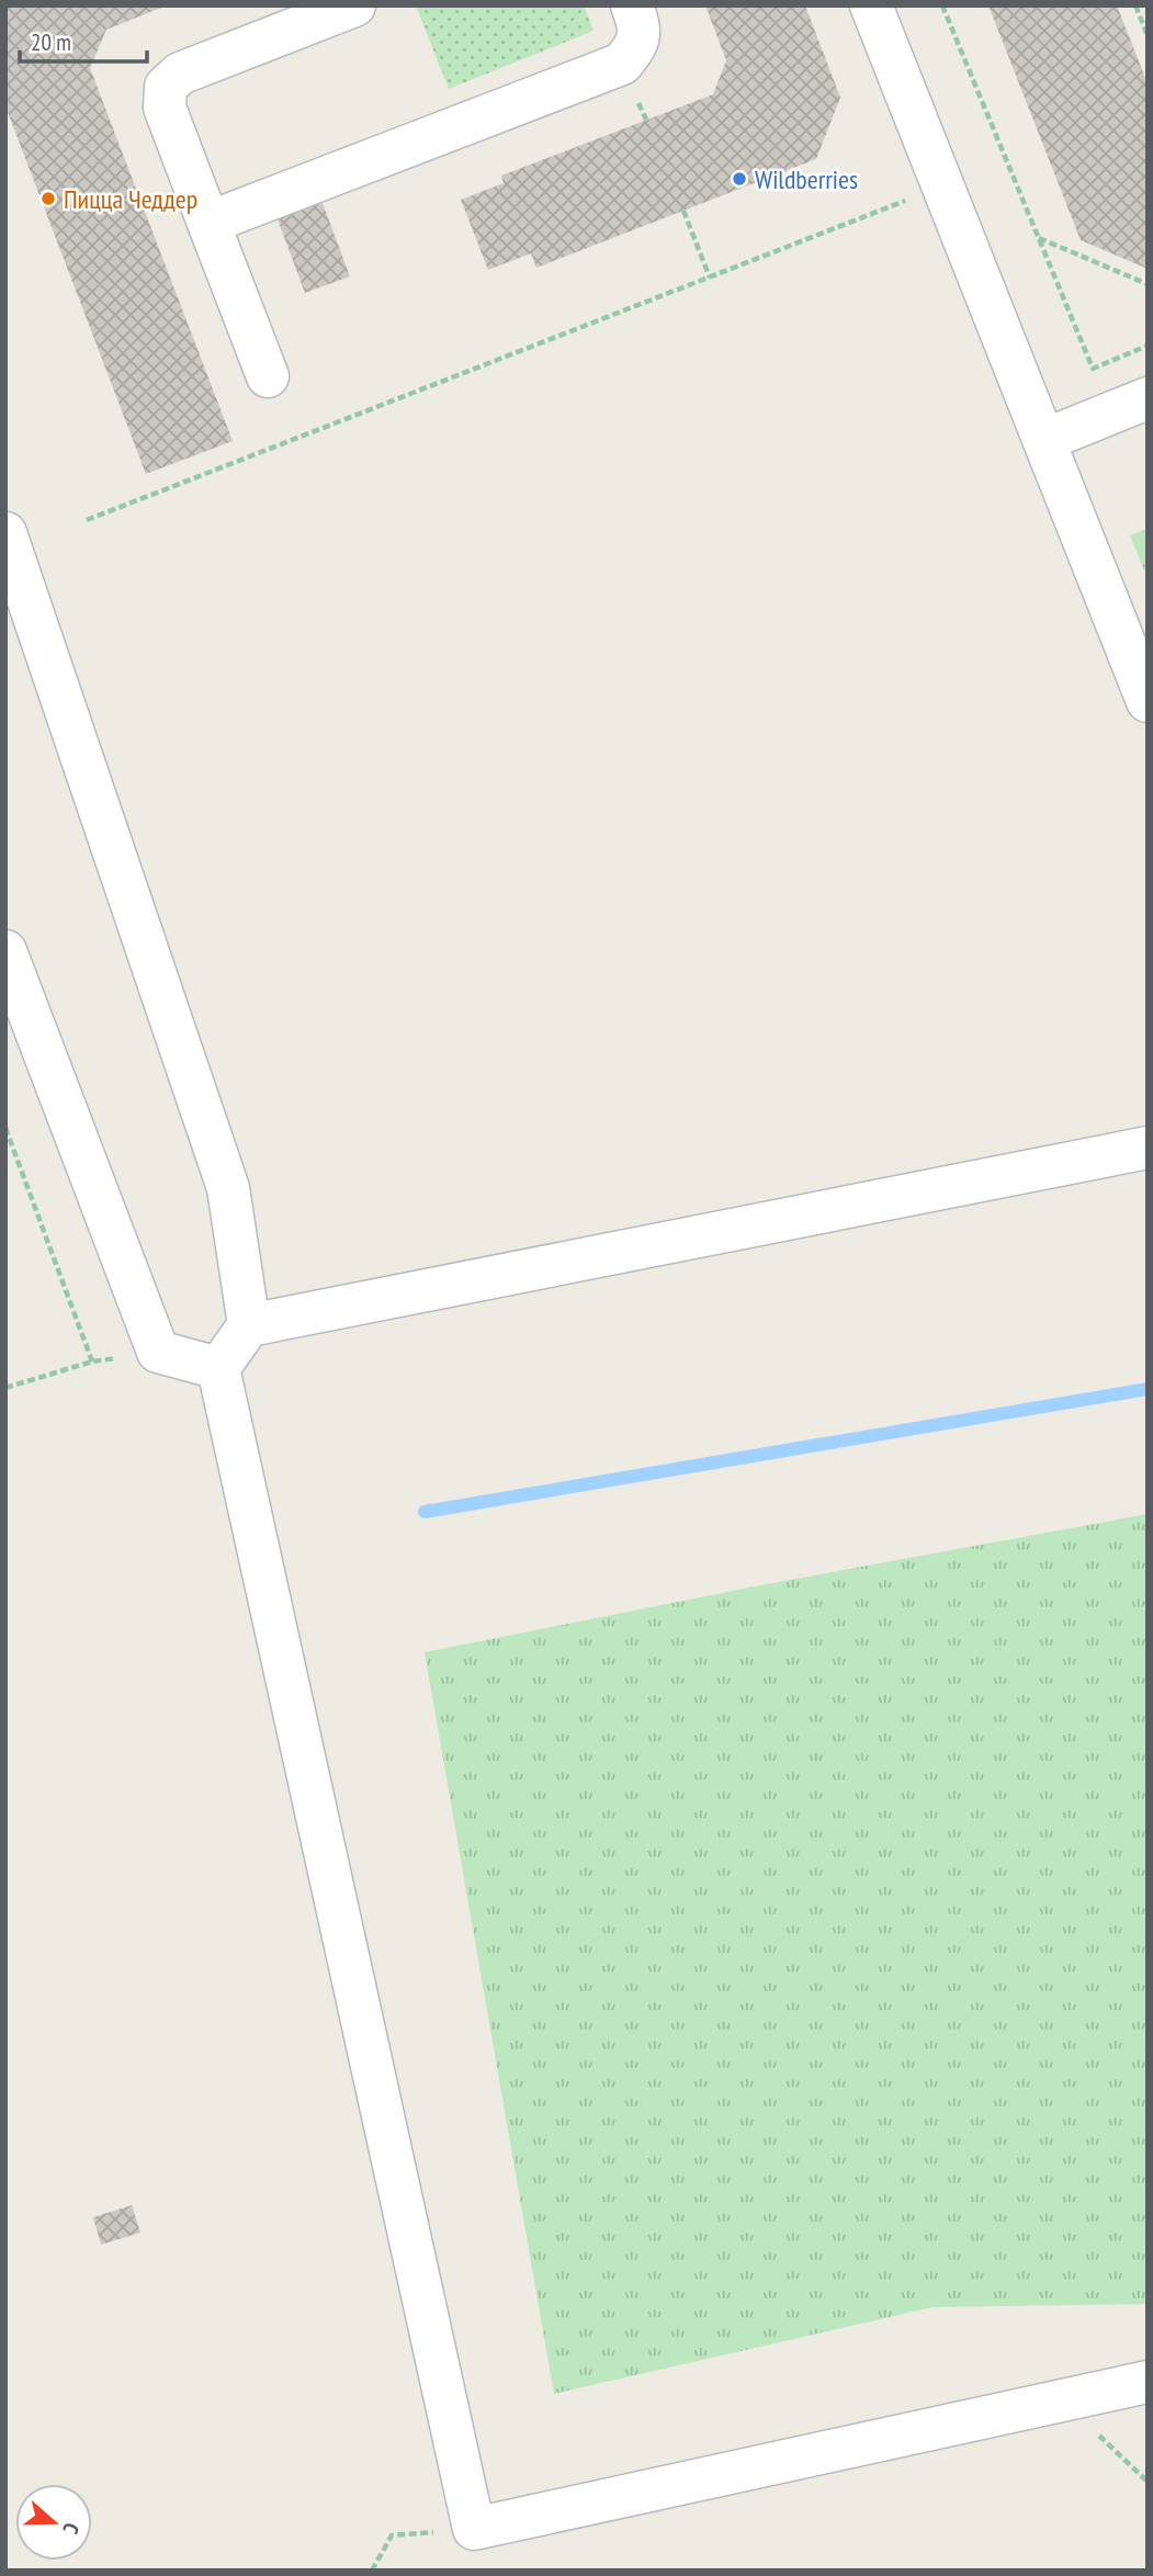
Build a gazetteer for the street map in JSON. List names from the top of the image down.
{
  "places": ["Wildberries", "Пицца Чеддер"],
  "scale_bar": "20 m",
  "north": "right"
}
